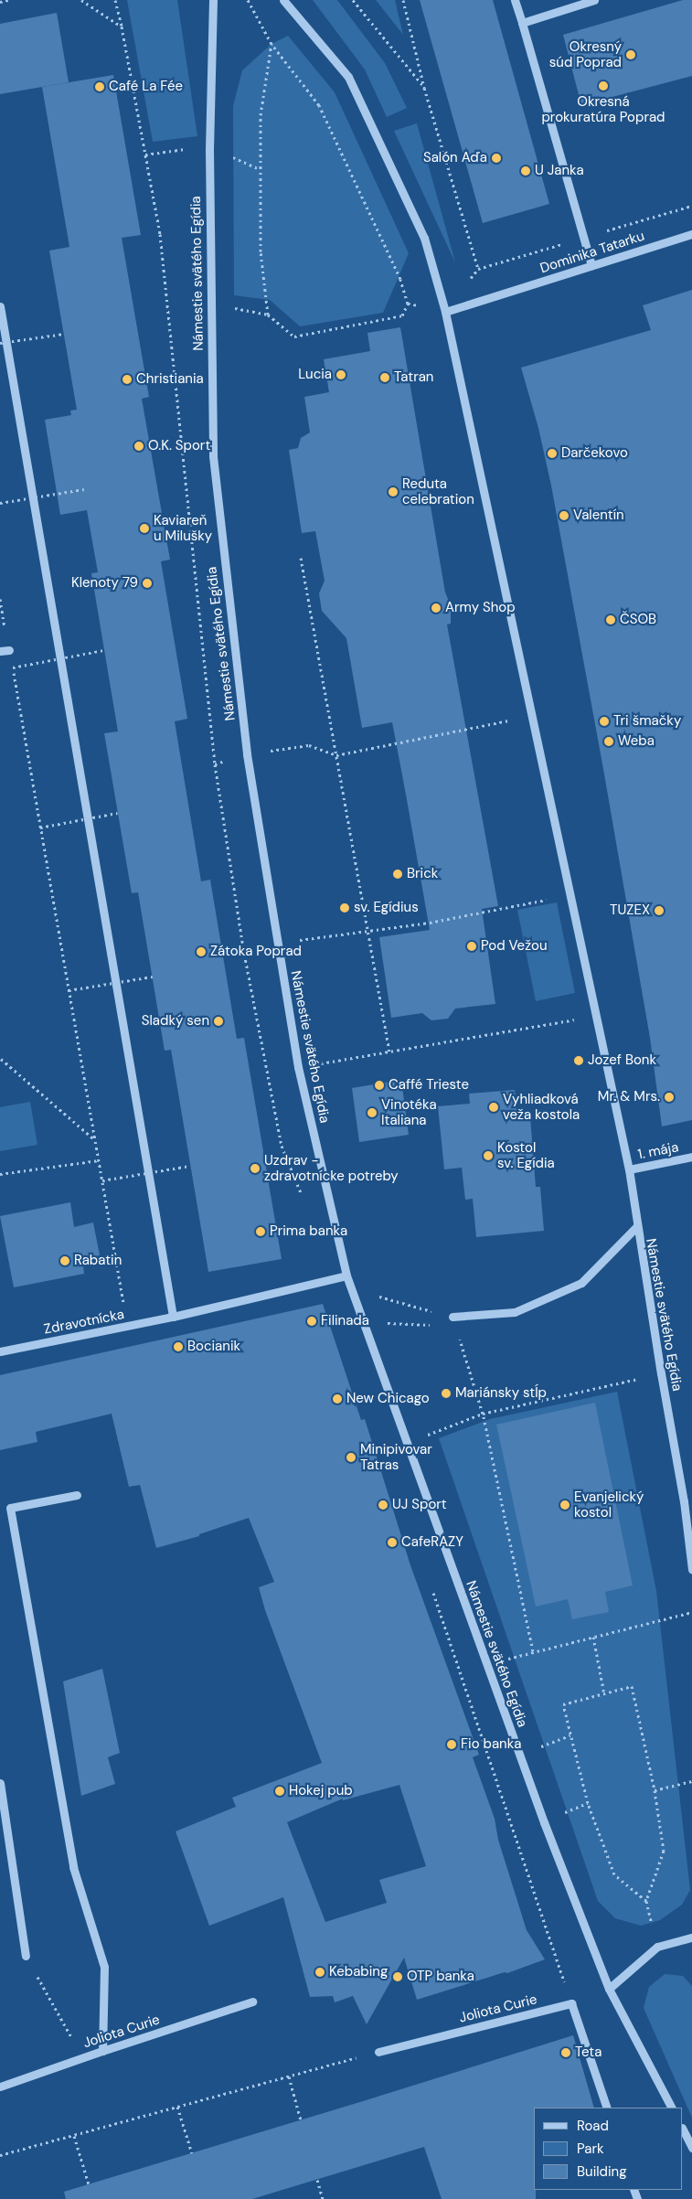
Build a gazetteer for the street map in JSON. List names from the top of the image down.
{
  "streets": {
    "street": [
      "Dominika Tatarku",
      "Námestie svätého Egídia",
      "1. mája",
      "Zdravotnícka",
      "Joliota Curie"
    ]
  },
  "crossings": [
    ["Dominika Tatarku", "Námestie svätého Egídia"],
    ["Námestie svätého Egídia", "1. mája"],
    ["Námestie svätého Egídia", "Zdravotnícka"]
  ],
  "places": [
    "Okresný súd Poprad",
    "Okresná prokuratúra Poprad",
    "Café La Fée",
    "Salón Aďa",
    "U Janka",
    "Lucia",
    "Tatran",
    "Christiania",
    "O.K. Sport",
    "Darčekovo",
    "Reduta celebration",
    "Valentín",
    "Kaviareň u Milušky",
    "Klenoty 79",
    "Army Shop",
    "ČSOB",
    "Tri šmačky",
    "Weba",
    "Brick",
    "sv. Egídius",
    "TUZEX",
    "Pod Vežou",
    "Zátoka Poprad",
    "Sladký sen",
    "Jozef Bonk",
    "Caffé Trieste",
    "Mr. & Mrs.",
    "Vyhliadková veža kostola",
    "Vinotéka Italiana",
    "Kostol sv. Egídia",
    "Uzdrav - zdravotnícke potreby",
    "Prima banka",
    "Rabatin",
    "Filinada",
    "Bocianik",
    "Mariánsky stĺp",
    "New Chicago",
    "Minipivovar Tatras",
    "UJ Sport",
    "Evanjelický kostol",
    "CafeRAZY",
    "Fio banka",
    "Hokej pub",
    "Kebabing",
    "OTP banka",
    "Teta"
  ],
  "legend": ["Road", "Park", "Building"]
}
